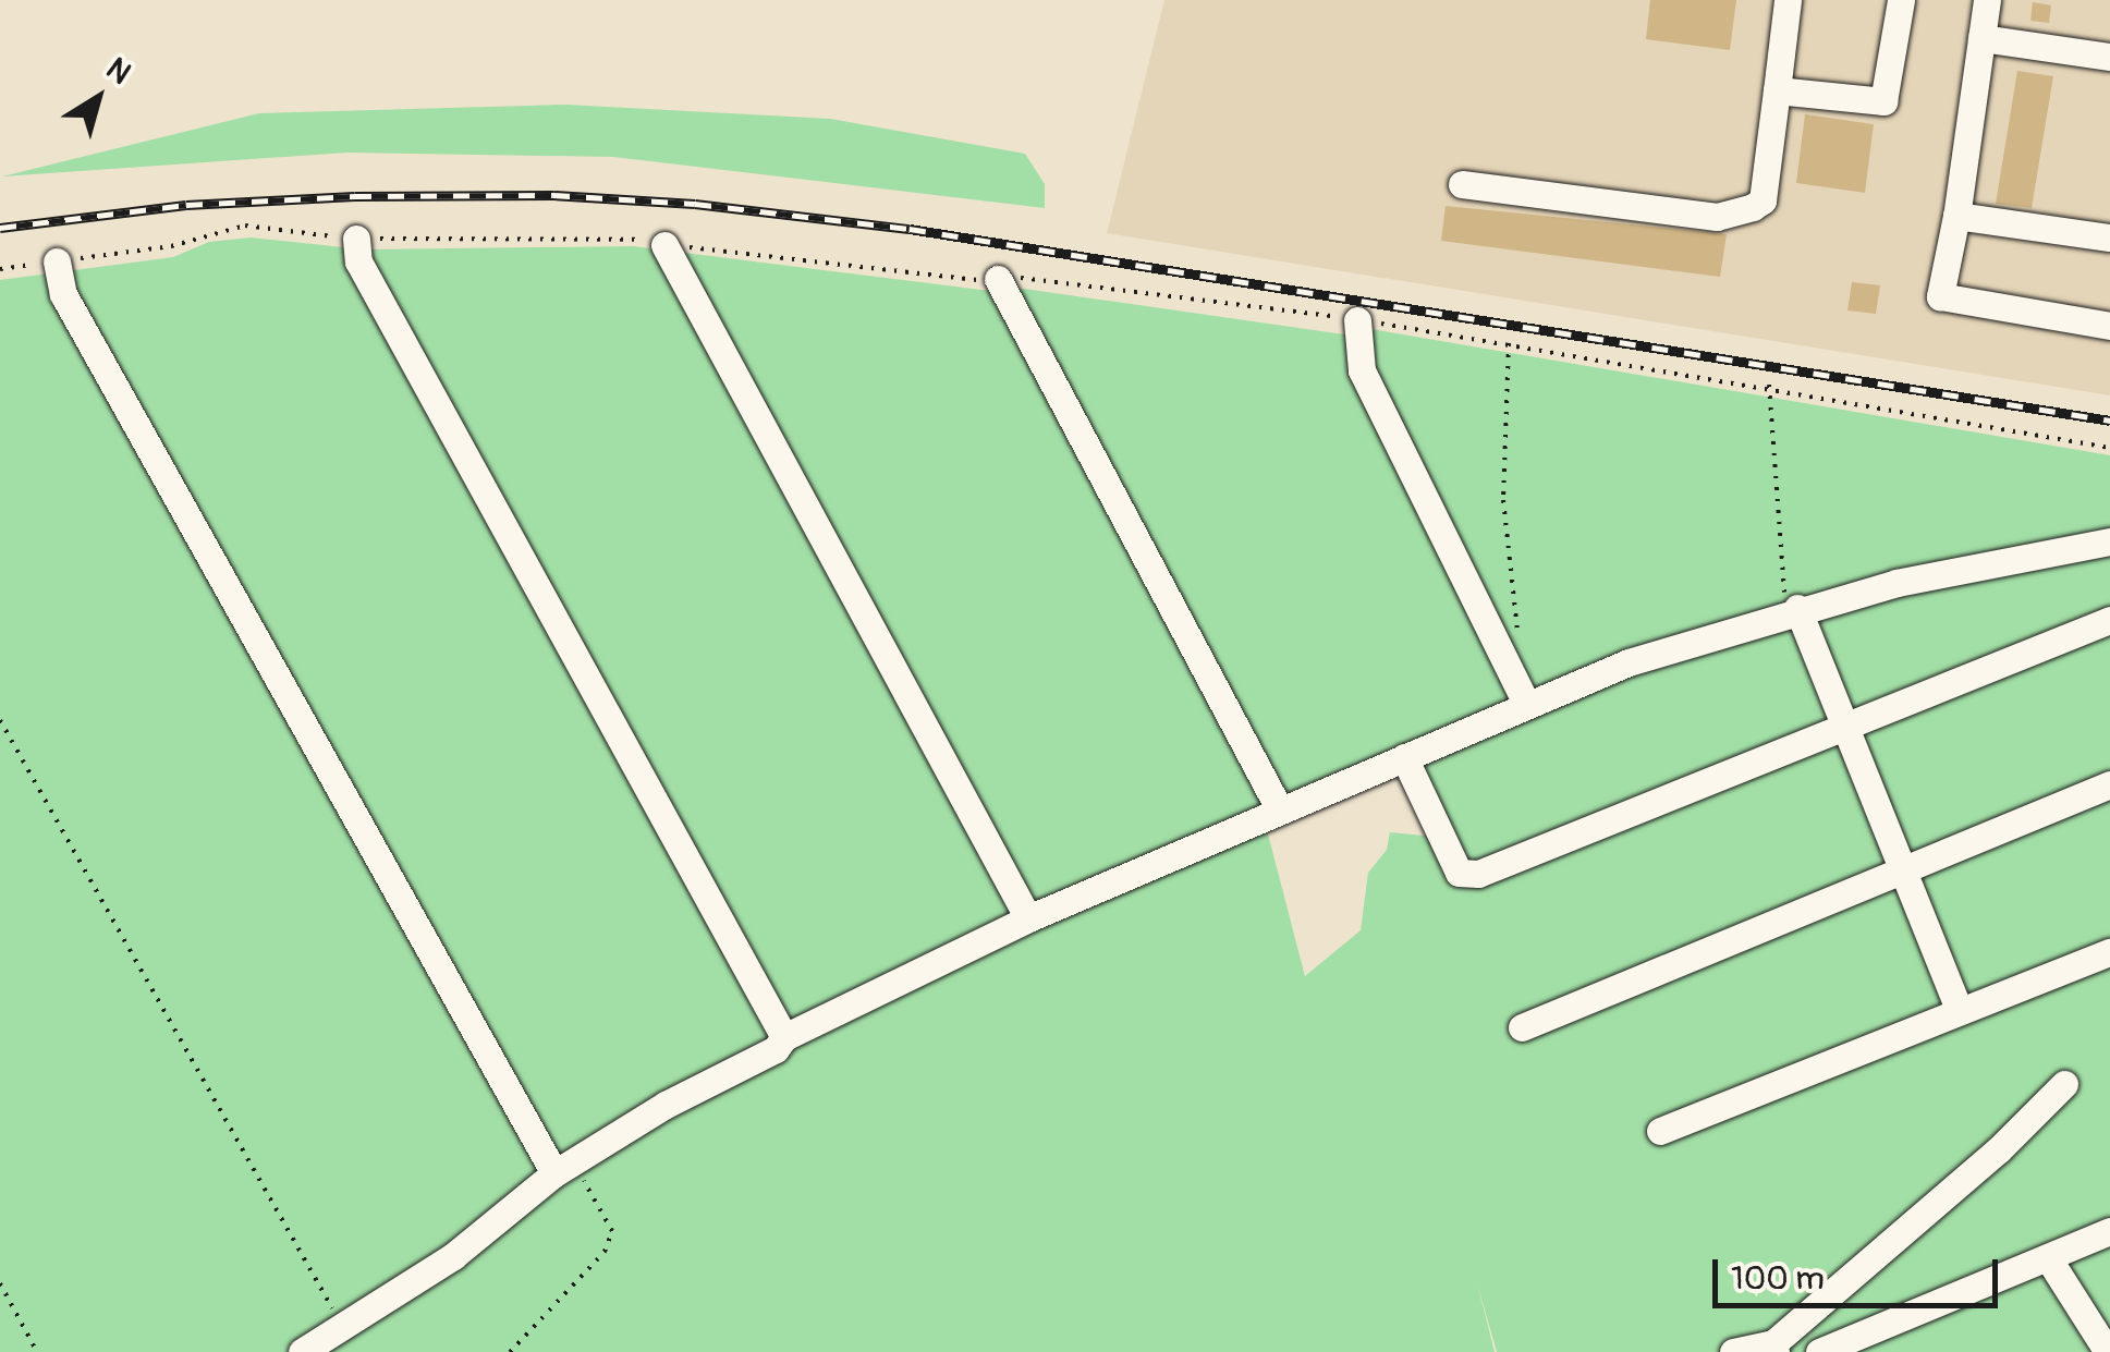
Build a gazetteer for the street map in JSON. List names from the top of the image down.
{
  "scale_bar": "100 m",
  "north": "top right"
}
